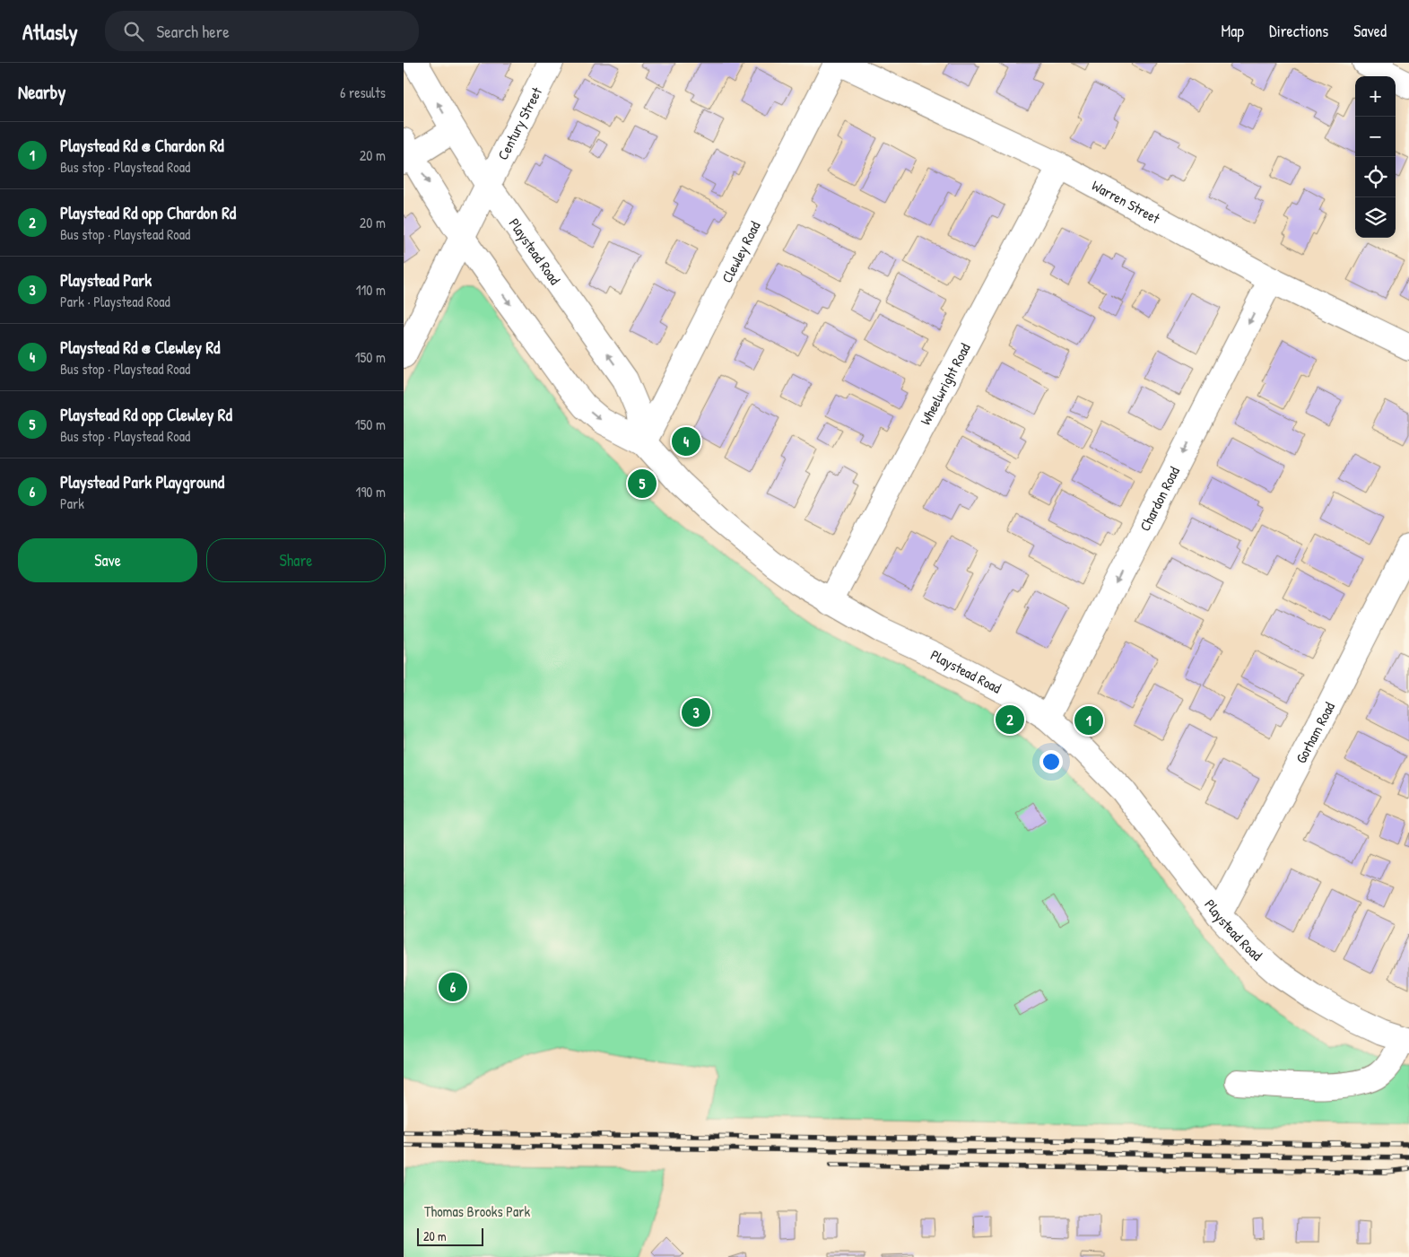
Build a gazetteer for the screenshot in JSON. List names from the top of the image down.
{
  "streets": {
    "street": [
      "Century Street",
      "Warren Street",
      "Playstead Road",
      "Clewley Road",
      "Wheelwright Road",
      "Chardon Road",
      "Gorham Road"
    ]
  },
  "crossings": [
    ["Century Street", "Playstead Road"],
    ["Warren Street", "Clewley Road"],
    ["Warren Street", "Wheelwright Road"],
    ["Warren Street", "Chardon Road"],
    ["Playstead Road", "Clewley Road"],
    ["Playstead Road", "Wheelwright Road"],
    ["Playstead Road", "Chardon Road"],
    ["Playstead Road", "Gorham Road"]
  ],
  "one_way": ["Chardon Road"],
  "parks": ["Thomas Brooks Park"],
  "scale_bar": "20 m",
  "page": {
    "header": "Atlasly",
    "search": "Search here",
    "nav": ["Map", "Directions", "Saved"],
    "heading": ["Nearby", "6 results"],
    "map_buttons": ["+", "−"],
    "list": [
      {
        "mark": "1",
        "name": "Playstead Rd @ Chardon Rd",
        "note": "Bus stop · Playstead Road",
        "value": "20 m"
      },
      {
        "mark": "2",
        "name": "Playstead Rd opp Chardon Rd",
        "note": "Bus stop · Playstead Road",
        "value": "20 m"
      },
      {
        "mark": "3",
        "name": "Playstead Park",
        "note": "Park · Playstead Road",
        "value": "110 m"
      },
      {
        "mark": "4",
        "name": "Playstead Rd @ Clewley Rd",
        "note": "Bus stop · Playstead Road",
        "value": "150 m"
      },
      {
        "mark": "5",
        "name": "Playstead Rd opp Clewley Rd",
        "note": "Bus stop · Playstead Road",
        "value": "150 m"
      },
      {
        "mark": "6",
        "name": "Playstead Park Playground",
        "note": "Park",
        "value": "190 m"
      }
    ],
    "pins": [
      "4",
      "5",
      "3",
      "2",
      "1",
      "6"
    ],
    "buttons": ["Save", "Share"],
    "scale": "20 m"
  }
}
